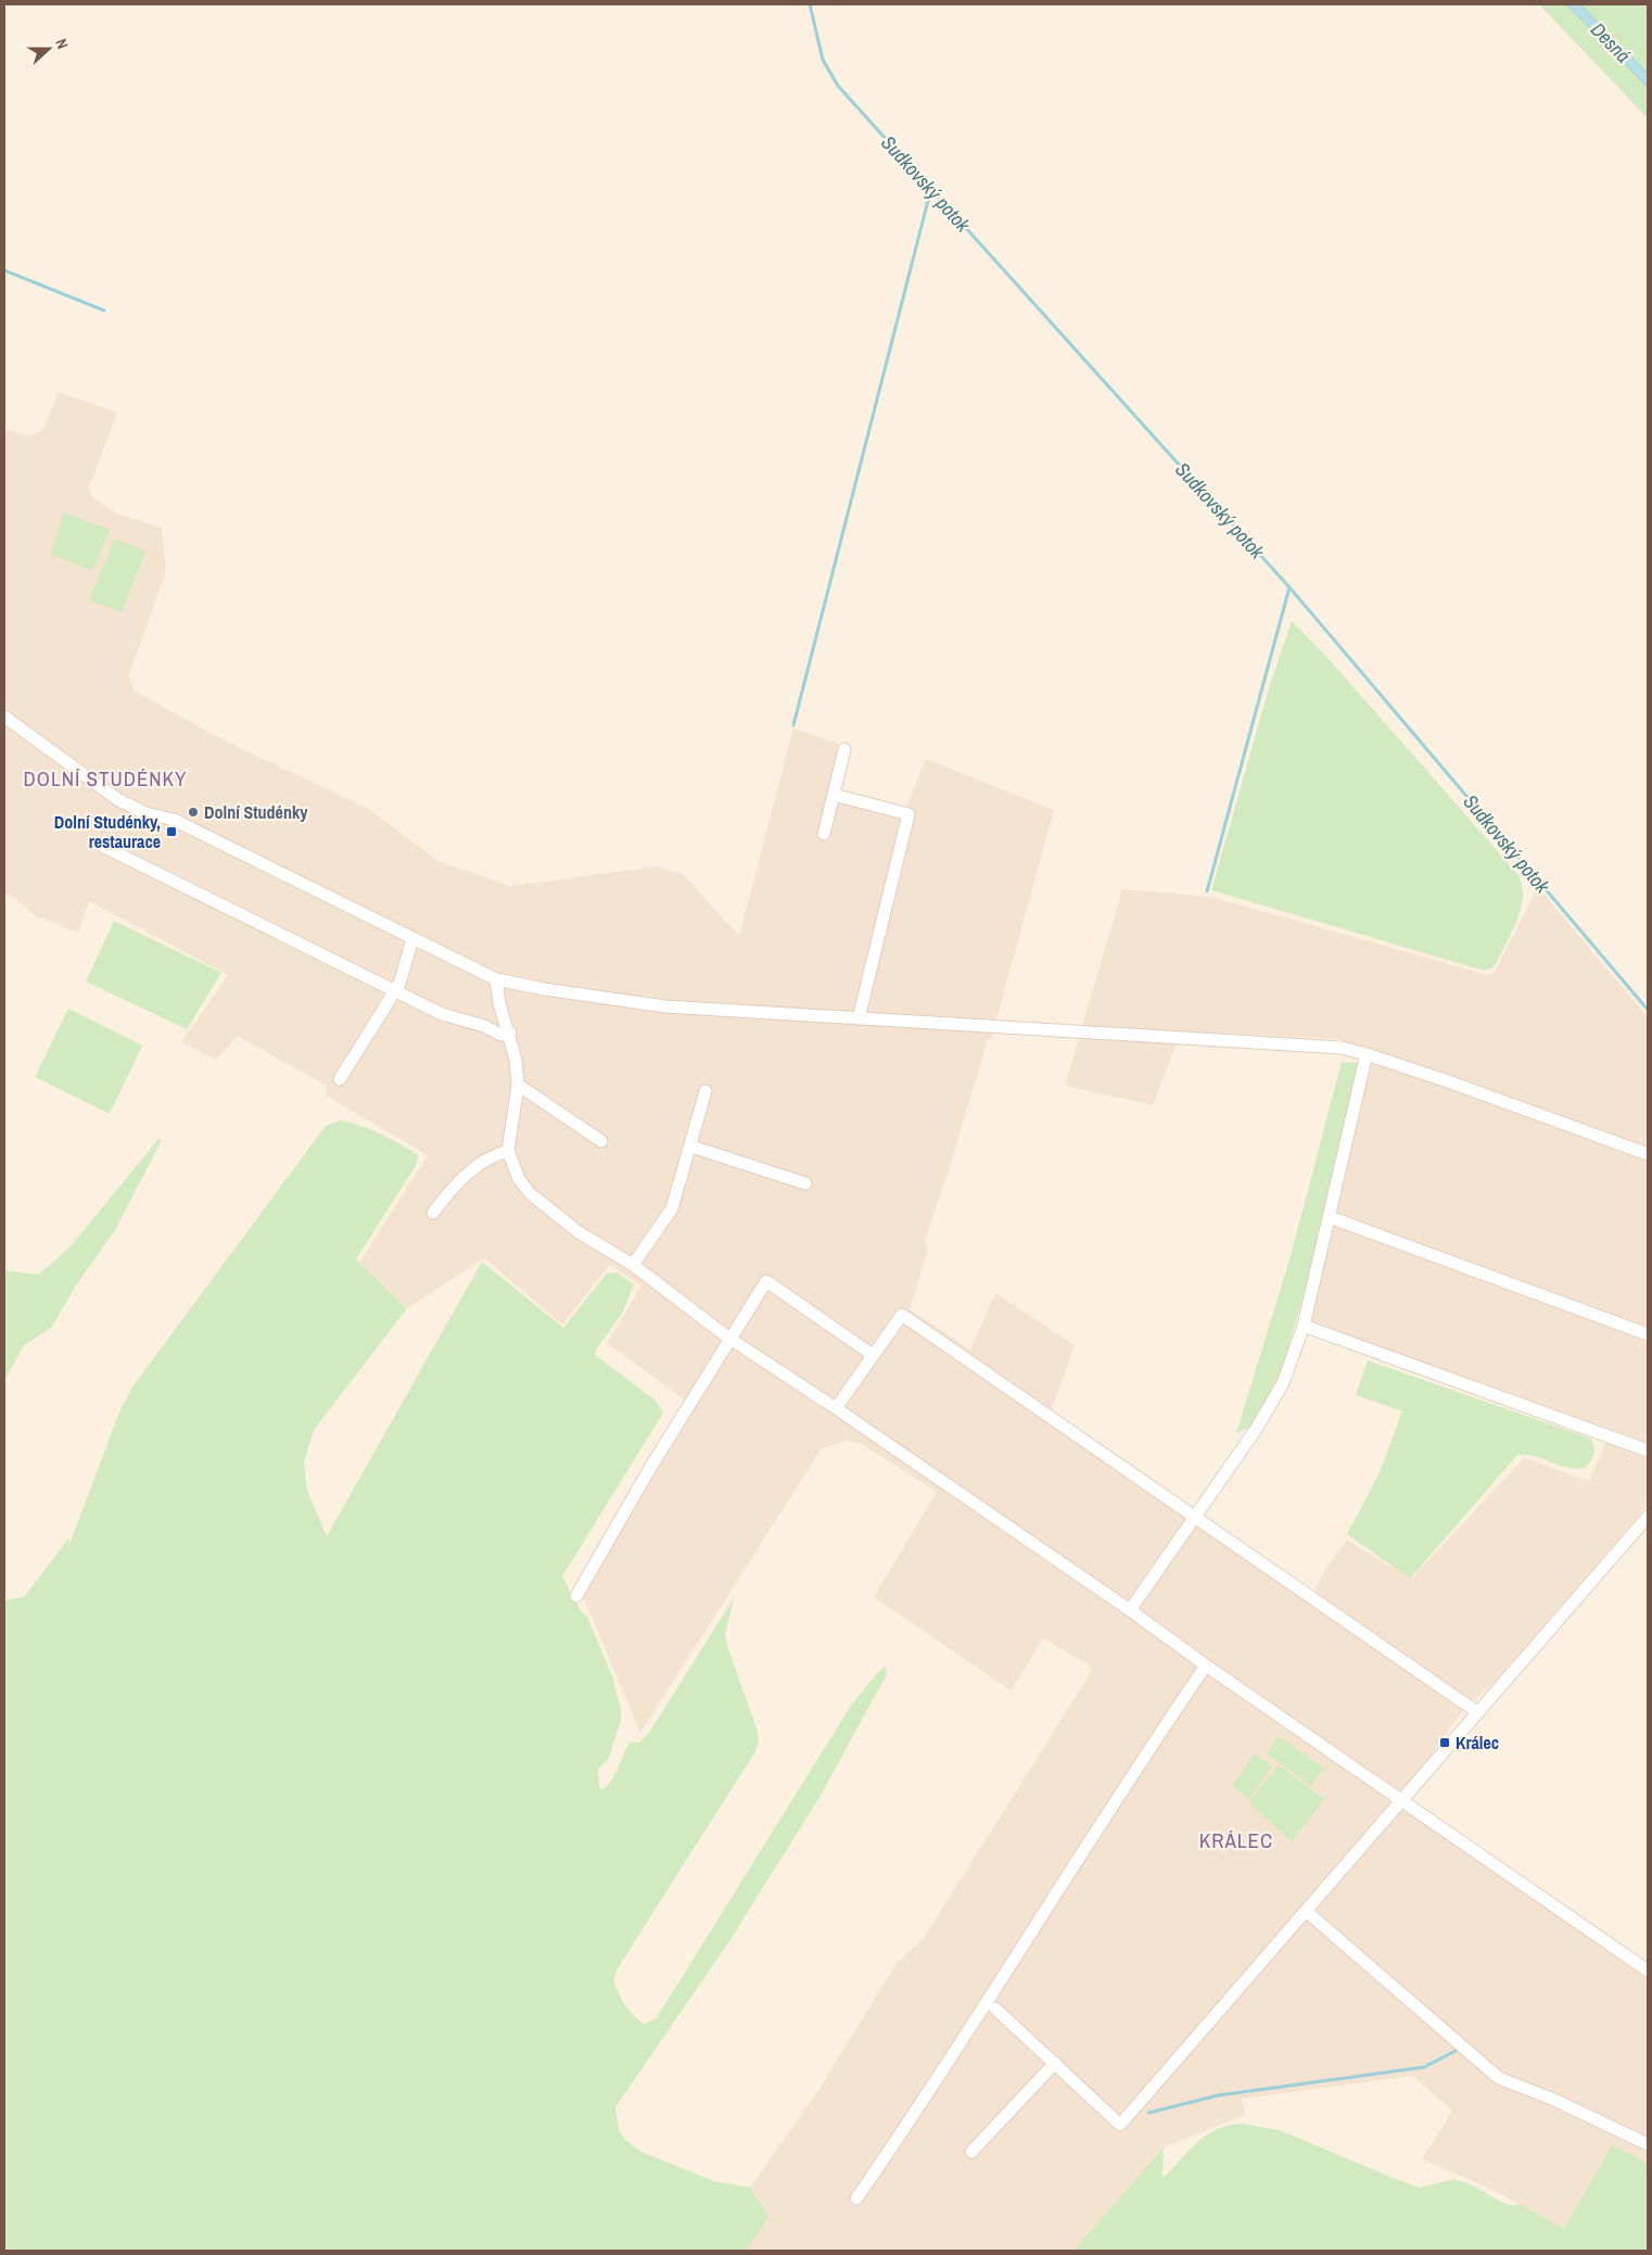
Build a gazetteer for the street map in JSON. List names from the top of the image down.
{
  "districts": ["DOLNÍ STUDÉNKY", "KRÁLEC"],
  "water": ["Desná", "Sudkovský potok"],
  "places": {
    "other": ["Dolní Studénky"],
    "transit": ["Dolní Studénky, restaurace", "Králec"]
  },
  "north": "right"
}
